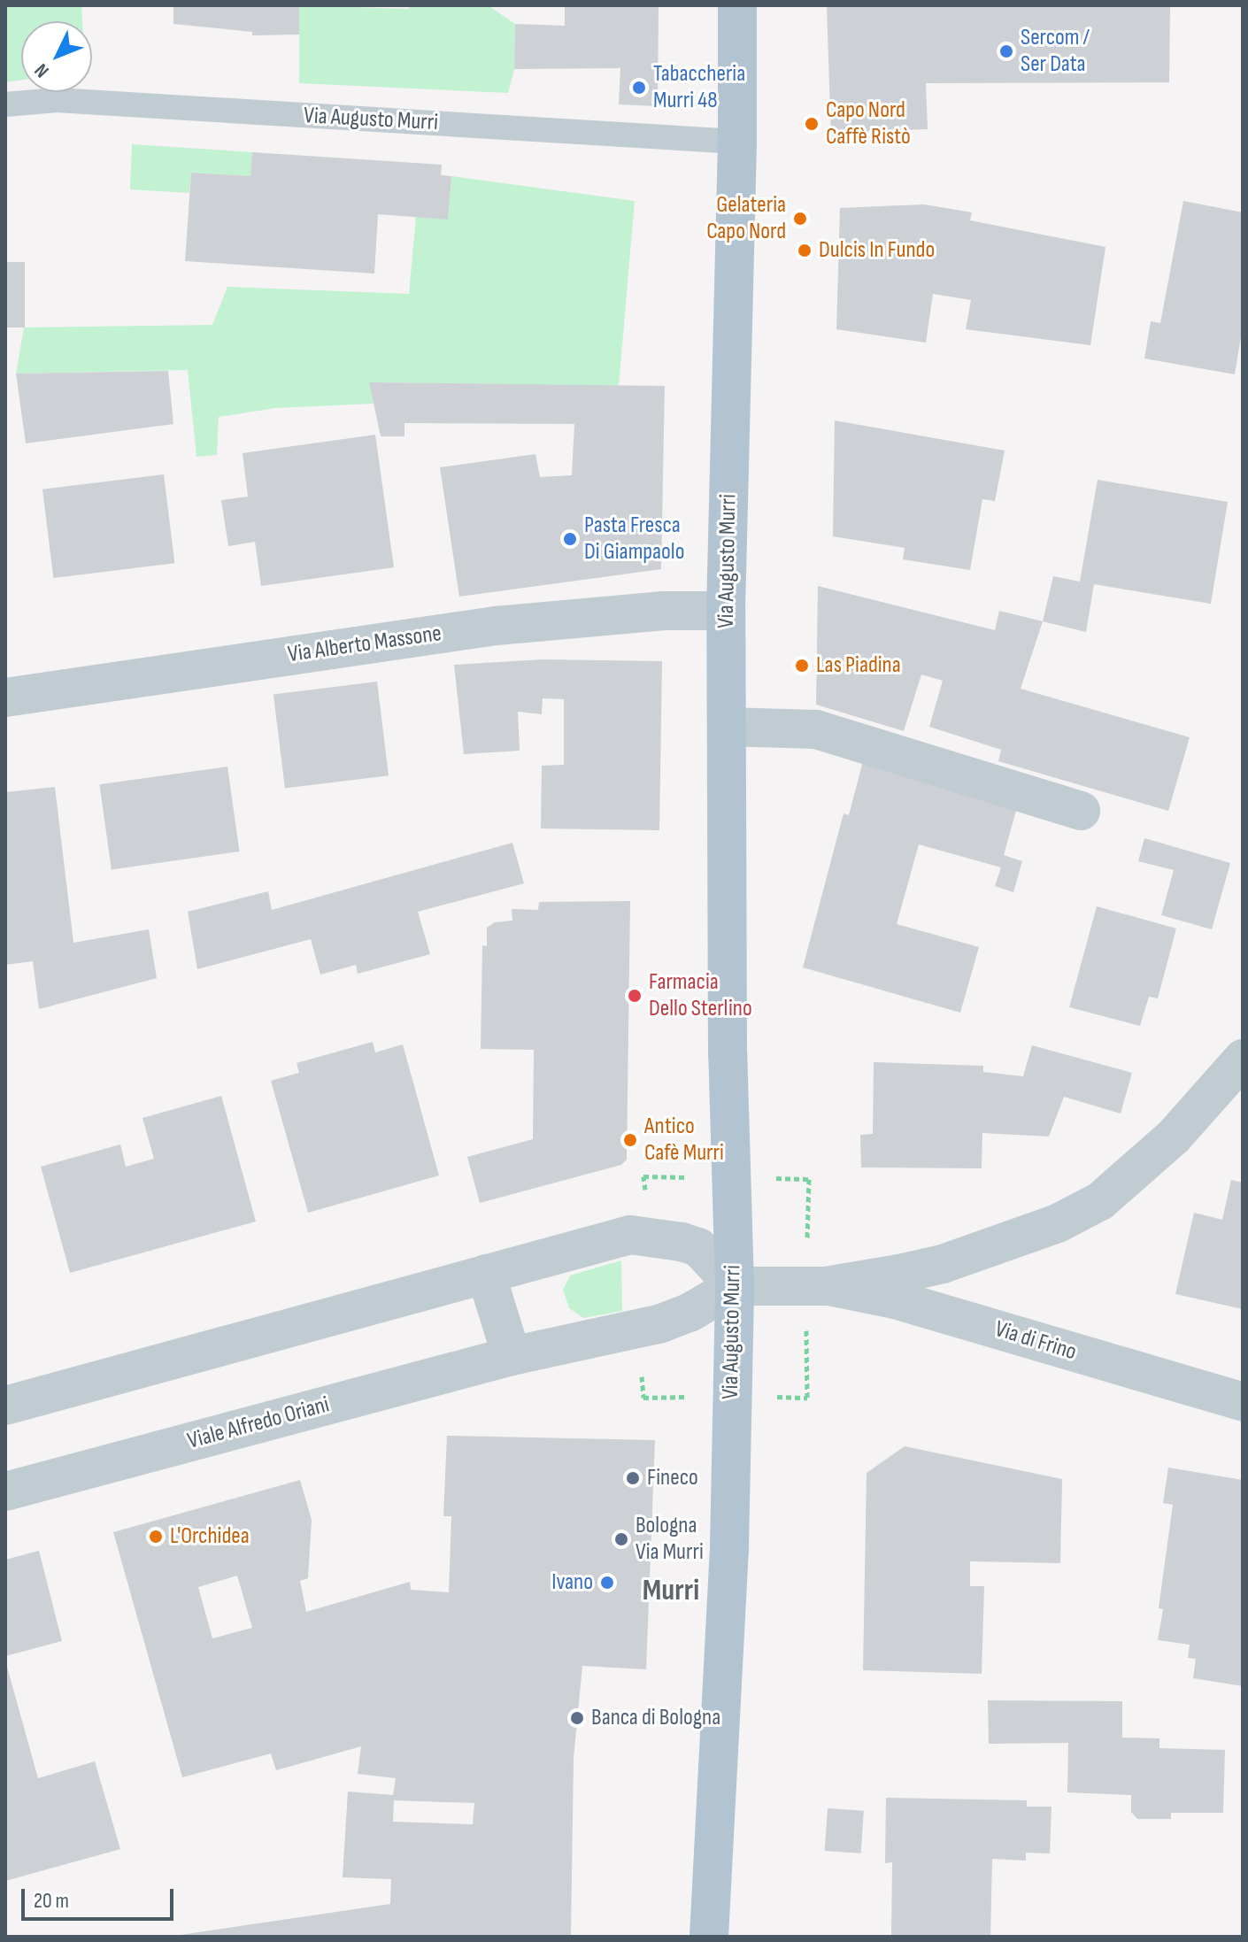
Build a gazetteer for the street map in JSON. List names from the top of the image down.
{
  "streets": {
    "main road": ["Via Augusto Murri"],
    "street": ["Via Alberto Massone", "Via di Frino", "Viale Alfredo Oriani"]
  },
  "crossings": [
    ["Via Augusto Murri", "Via Alberto Massone"],
    ["Via Augusto Murri", "Viale Alfredo Oriani"]
  ],
  "districts": ["Murri"],
  "places": [
    "Sercom / Ser Data",
    "Tabaccheria Murri 48",
    "Capo Nord Caffè Ristò",
    "Gelateria Capo Nord",
    "Dulcis In Fundo",
    "Pasta Fresca Di Giampaolo",
    "Las Piadina",
    "Farmacia Dello Sterlino",
    "Antico Cafè Murri",
    "Fineco",
    "L'Orchidea",
    "Bologna Via Murri",
    "Ivano",
    "Banca di Bologna"
  ],
  "scale_bar": "20 m",
  "north": "bottom left"
}
